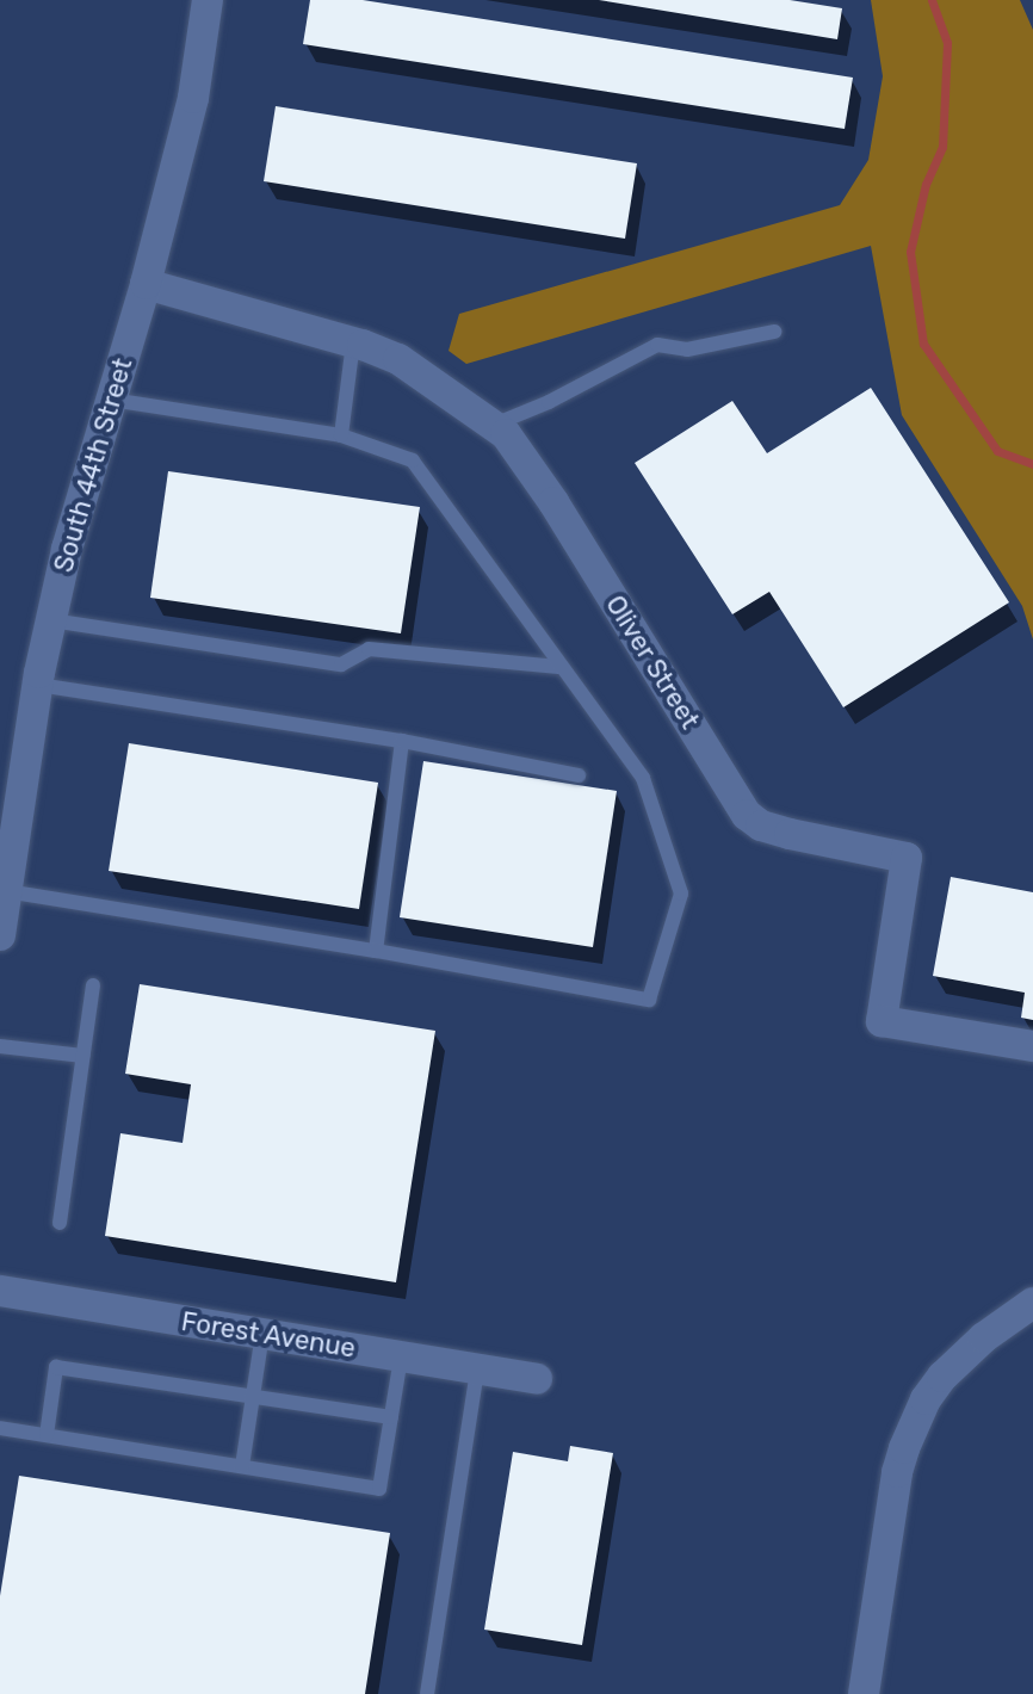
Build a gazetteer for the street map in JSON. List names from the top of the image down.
{
  "streets": {
    "street": ["South 44th Street", "Oliver Street", "Forest Avenue"]
  },
  "crossings": [
    ["South 44th Street", "Oliver Street"]
  ]
}
